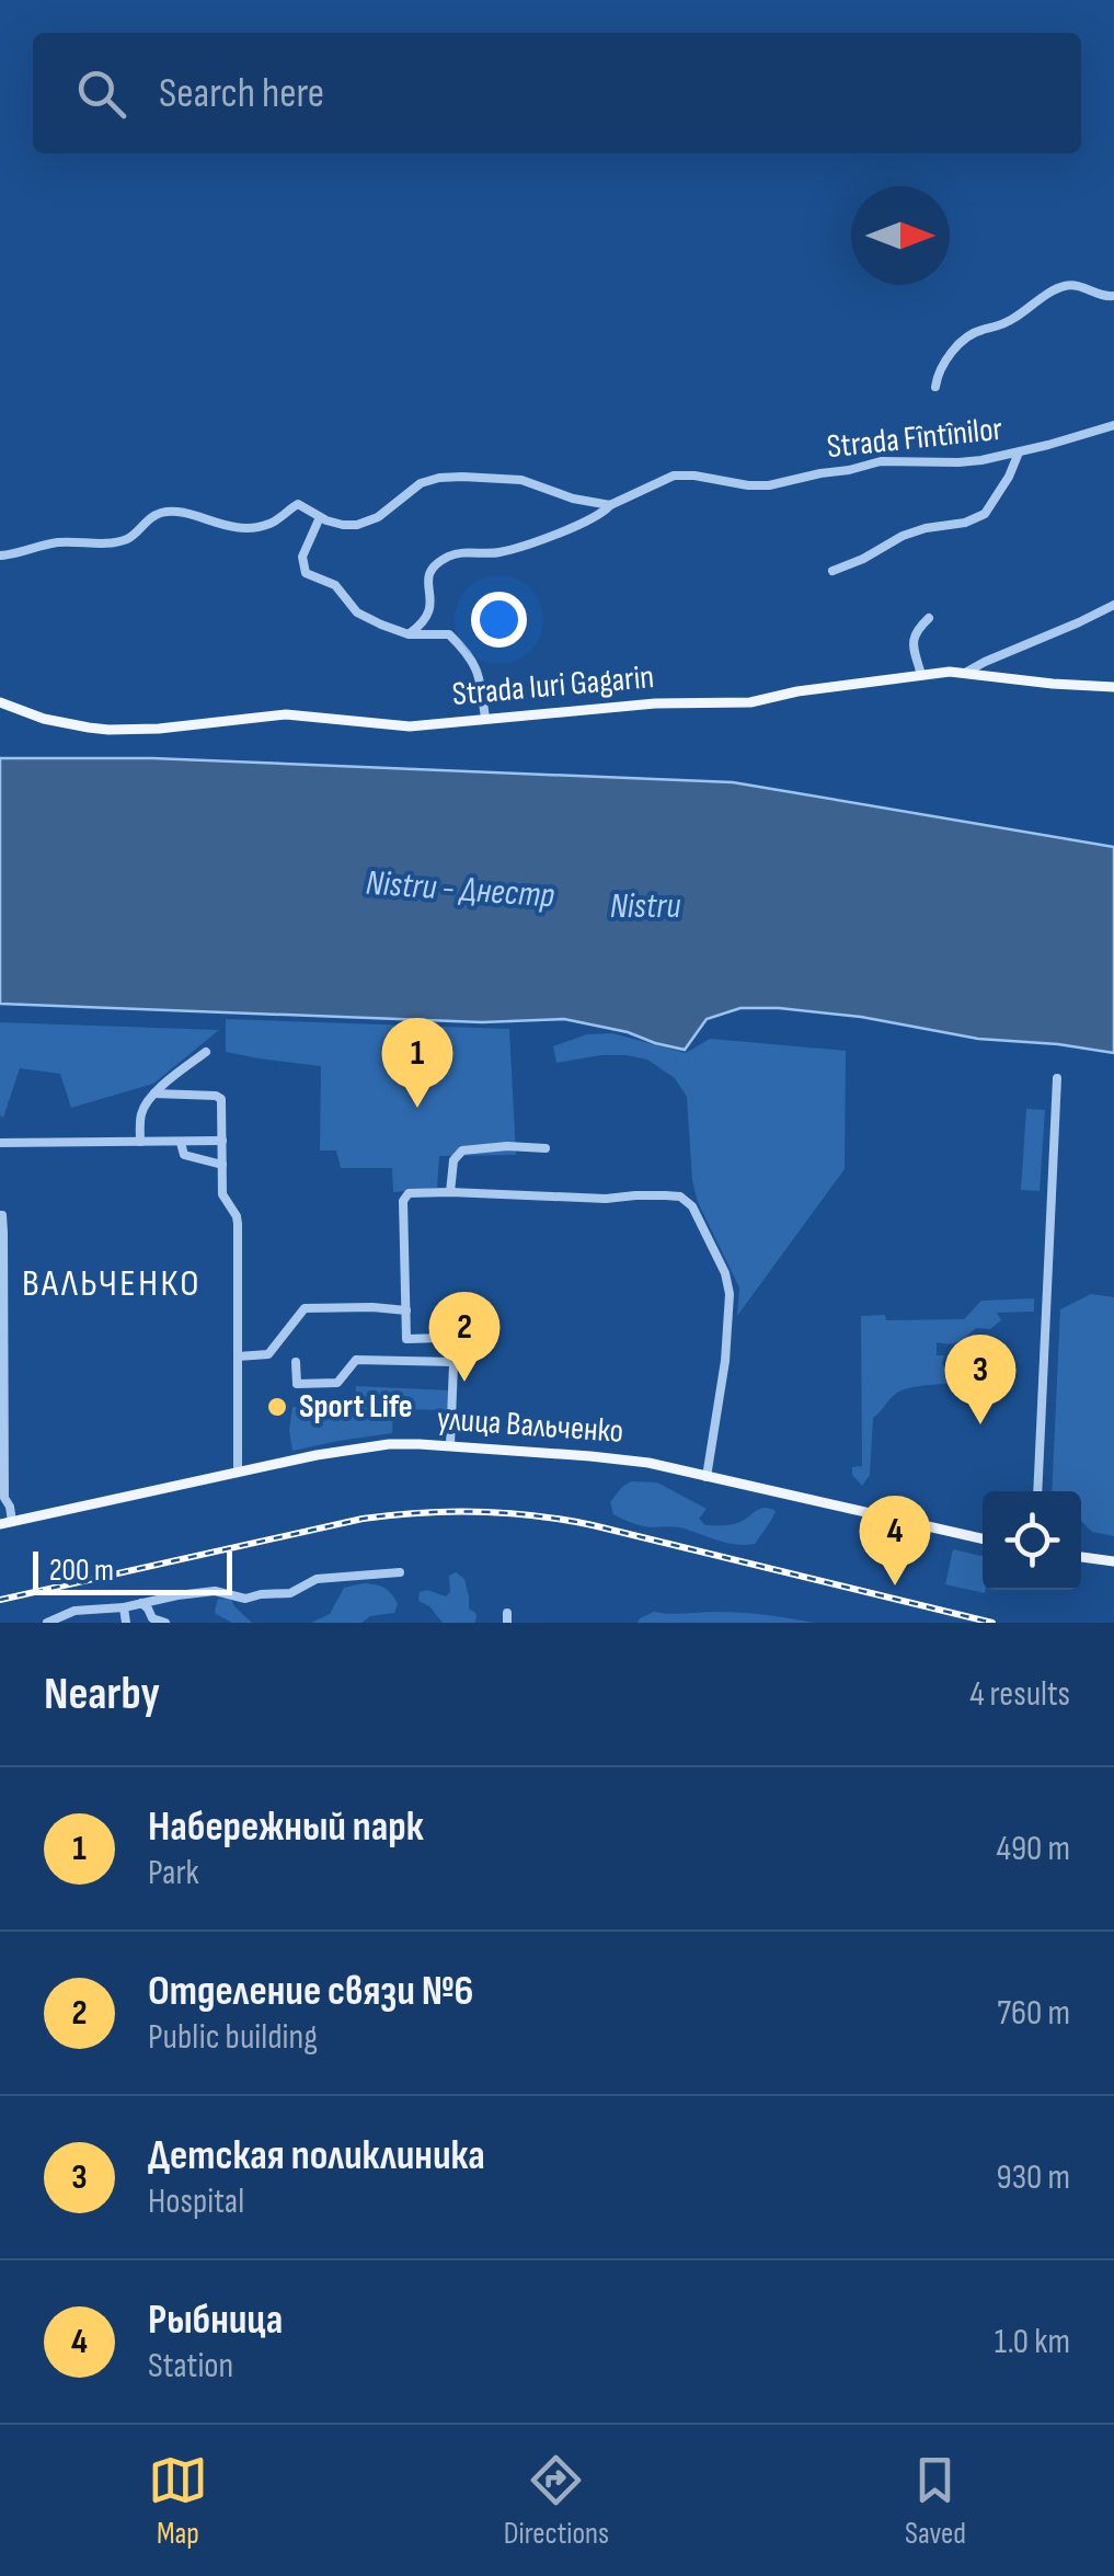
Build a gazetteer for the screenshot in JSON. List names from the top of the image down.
{
  "streets": {
    "main road": ["Strada Iuri Gagarin", "улица Вальченко"],
    "street": ["Strada Fîntînilor"]
  },
  "districts": ["ВАЛЬЧЕНКО"],
  "water": ["Nistru - Днестр", "Nistru"],
  "places": ["Sport Life"],
  "scale_bar": "200 m",
  "north": "right",
  "page": {
    "search": "Search here",
    "pins": [
      "1",
      "2",
      "3",
      "4"
    ],
    "scale": "200 m",
    "heading": ["Nearby", "4 results"],
    "list": [
      {
        "mark": "1",
        "name": "Набережный парк",
        "note": "Park",
        "value": "490 m"
      },
      {
        "mark": "2",
        "name": "Отделение связи №6",
        "note": "Public building",
        "value": "760 m"
      },
      {
        "mark": "3",
        "name": "Детская поликлиника",
        "note": "Hospital",
        "value": "930 m"
      },
      {
        "mark": "4",
        "name": "Рыбница",
        "note": "Station",
        "value": "1.0 km"
      }
    ],
    "nav": ["Map", "Directions", "Saved"]
  }
}
